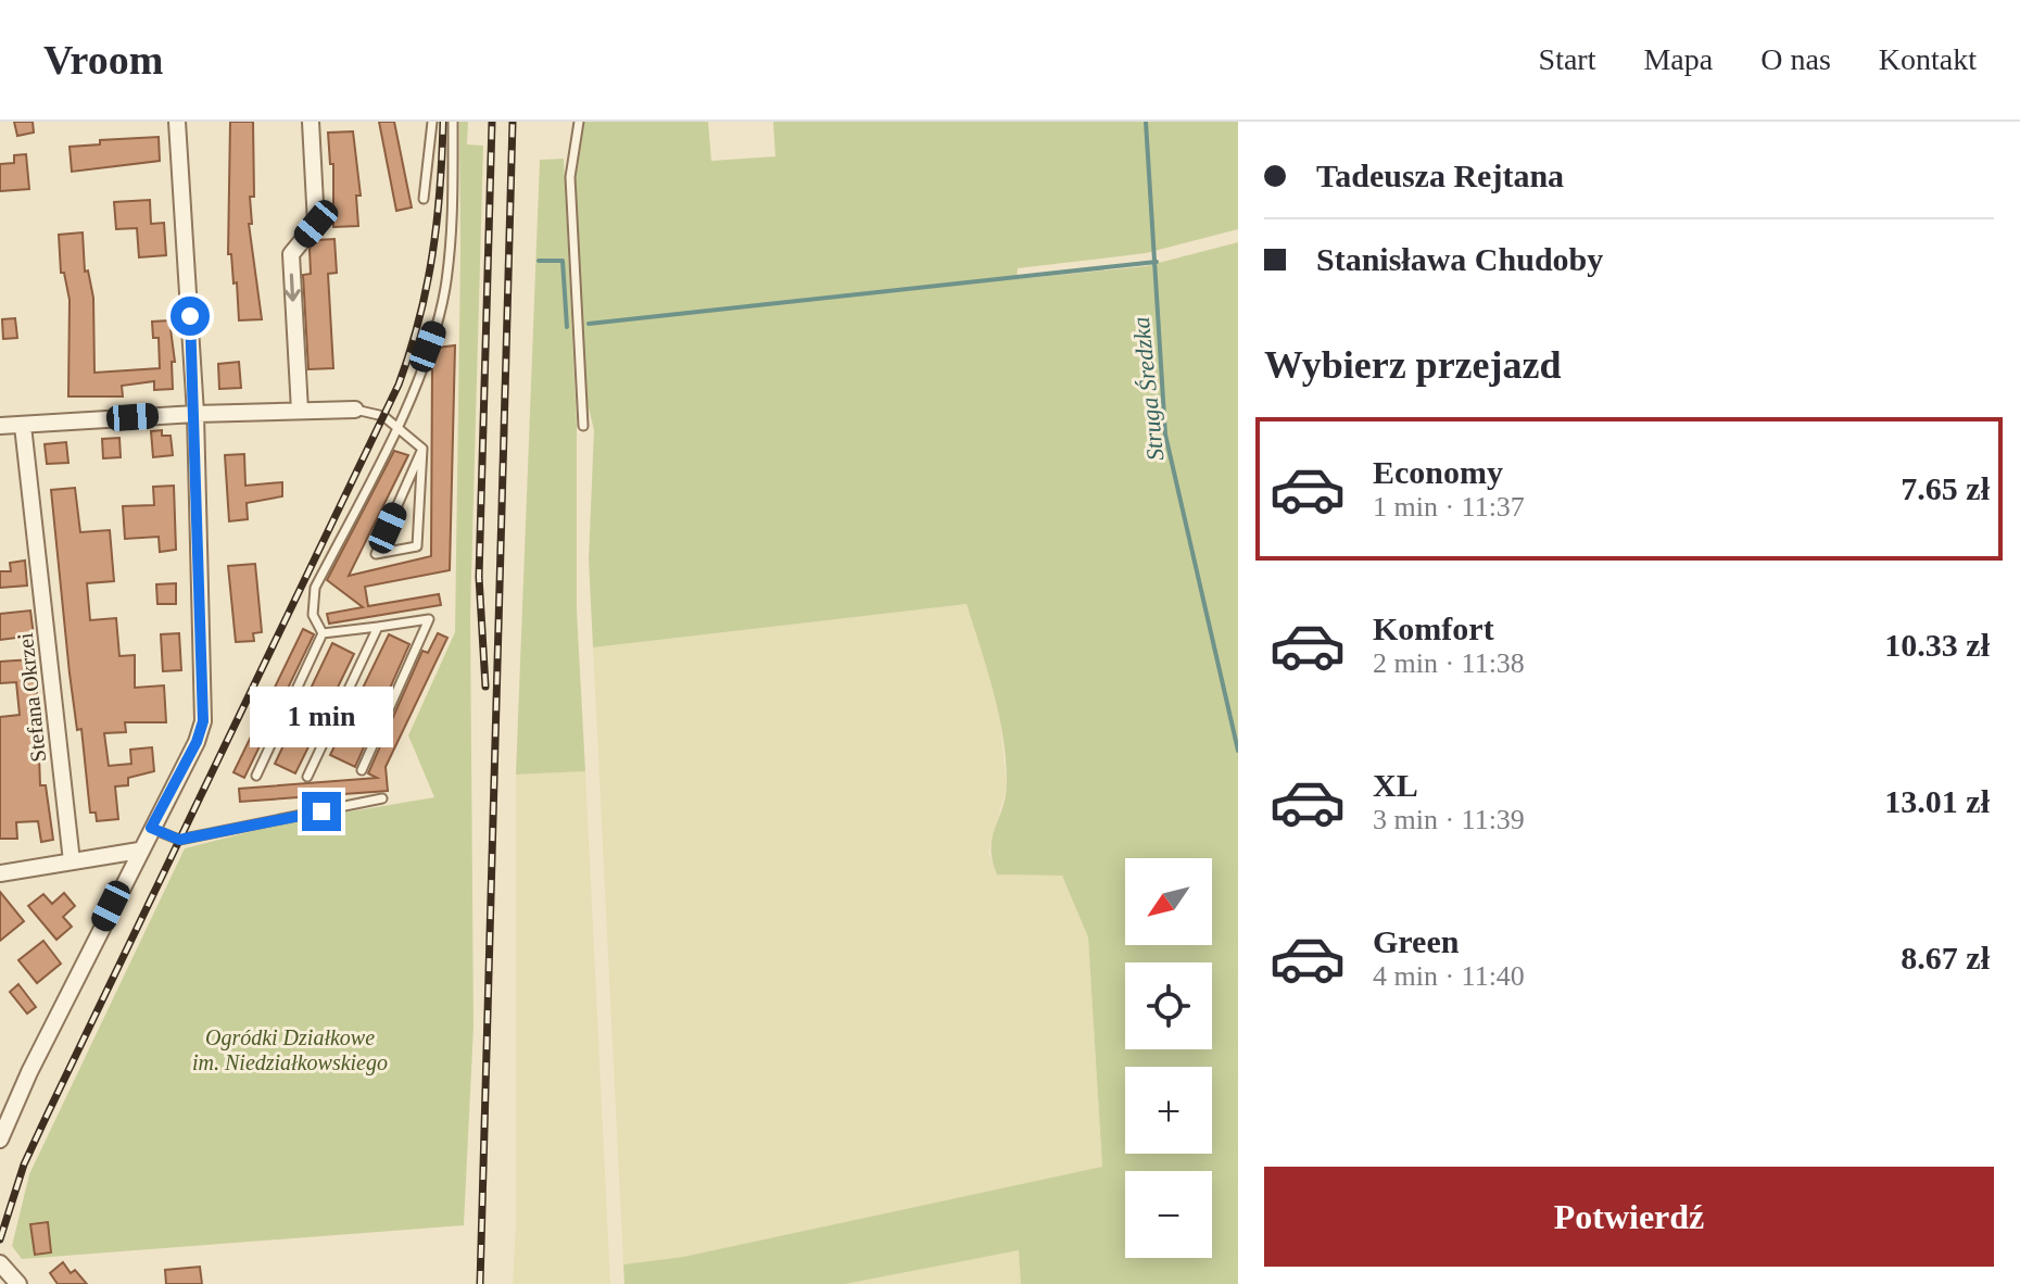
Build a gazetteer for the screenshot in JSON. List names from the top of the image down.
{
  "streets": {
    "street": ["Stefana Okrzei"]
  },
  "water": ["Struga Średzka"],
  "parks": ["Ogródki Działkowe im. Niedziałkowskiego"],
  "north": "bottom left",
  "page": {
    "header": "Vroom",
    "nav": [
      "Start",
      "Mapa",
      "O nas",
      "Kontakt"
    ],
    "banner": ["Tadeusza Rejtana", "Stanisława Chudoby"],
    "heading": "Wybierz przejazd",
    "list": [
      {
        "name": "Economy",
        "note": "1 min · 11:37",
        "value": "7.65 zł"
      },
      {
        "name": "Komfort",
        "note": "2 min · 11:38",
        "value": "10.33 zł"
      },
      {
        "name": "XL",
        "note": "3 min · 11:39",
        "value": "13.01 zł"
      },
      {
        "name": "Green",
        "note": "4 min · 11:40",
        "value": "8.67 zł"
      }
    ],
    "bubble": "1 min",
    "map_buttons": ["+", "−"],
    "buttons": "Potwierdź"
  }
}
